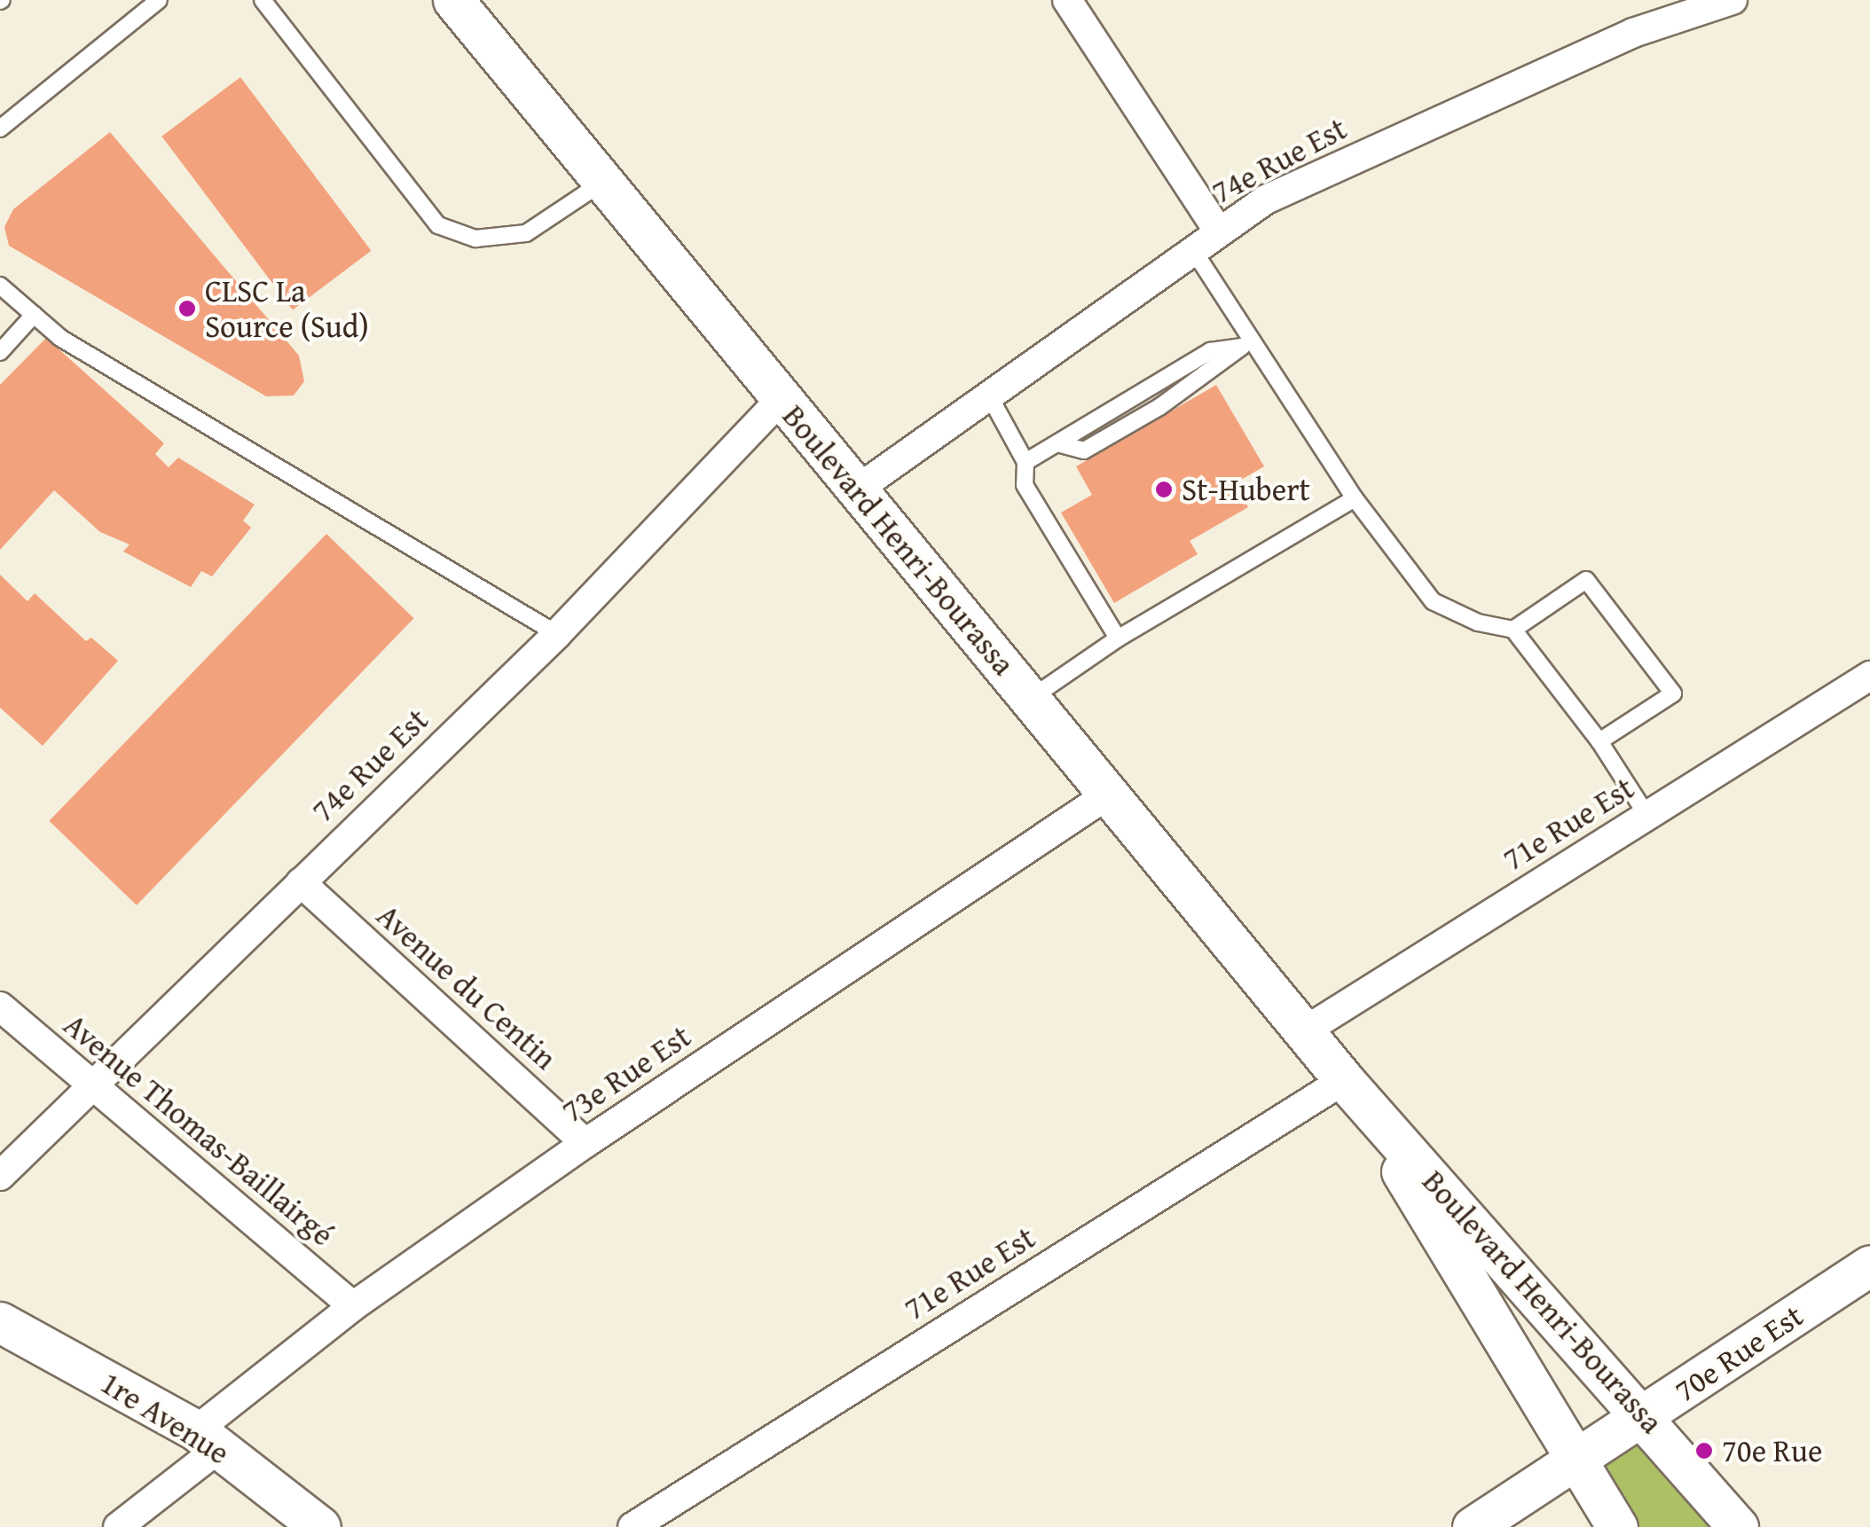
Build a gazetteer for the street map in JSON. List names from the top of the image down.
{
  "streets": {
    "main road": ["Boulevard Henri-Bourassa", "70e Rue Est", "1re Avenue"],
    "street": [
      "74e Rue Est",
      "71e Rue Est",
      "Avenue du Centin",
      "73e Rue Est",
      "Avenue Thomas-Baillairgé"
    ]
  },
  "crossings": [
    ["74e Rue Est", "Boulevard Henri-Bourassa"],
    ["74e Rue Est", "Avenue du Centin"],
    ["74e Rue Est", "Avenue Thomas-Baillairgé"],
    ["Boulevard Henri-Bourassa", "71e Rue Est"],
    ["Boulevard Henri-Bourassa", "73e Rue Est"],
    ["Boulevard Henri-Bourassa", "70e Rue Est"],
    ["Avenue du Centin", "73e Rue Est"],
    ["73e Rue Est", "Avenue Thomas-Baillairgé"],
    ["73e Rue Est", "1re Avenue"]
  ],
  "places": ["CLSC La Source (Sud)", "St-Hubert", "70e Rue"]
}
